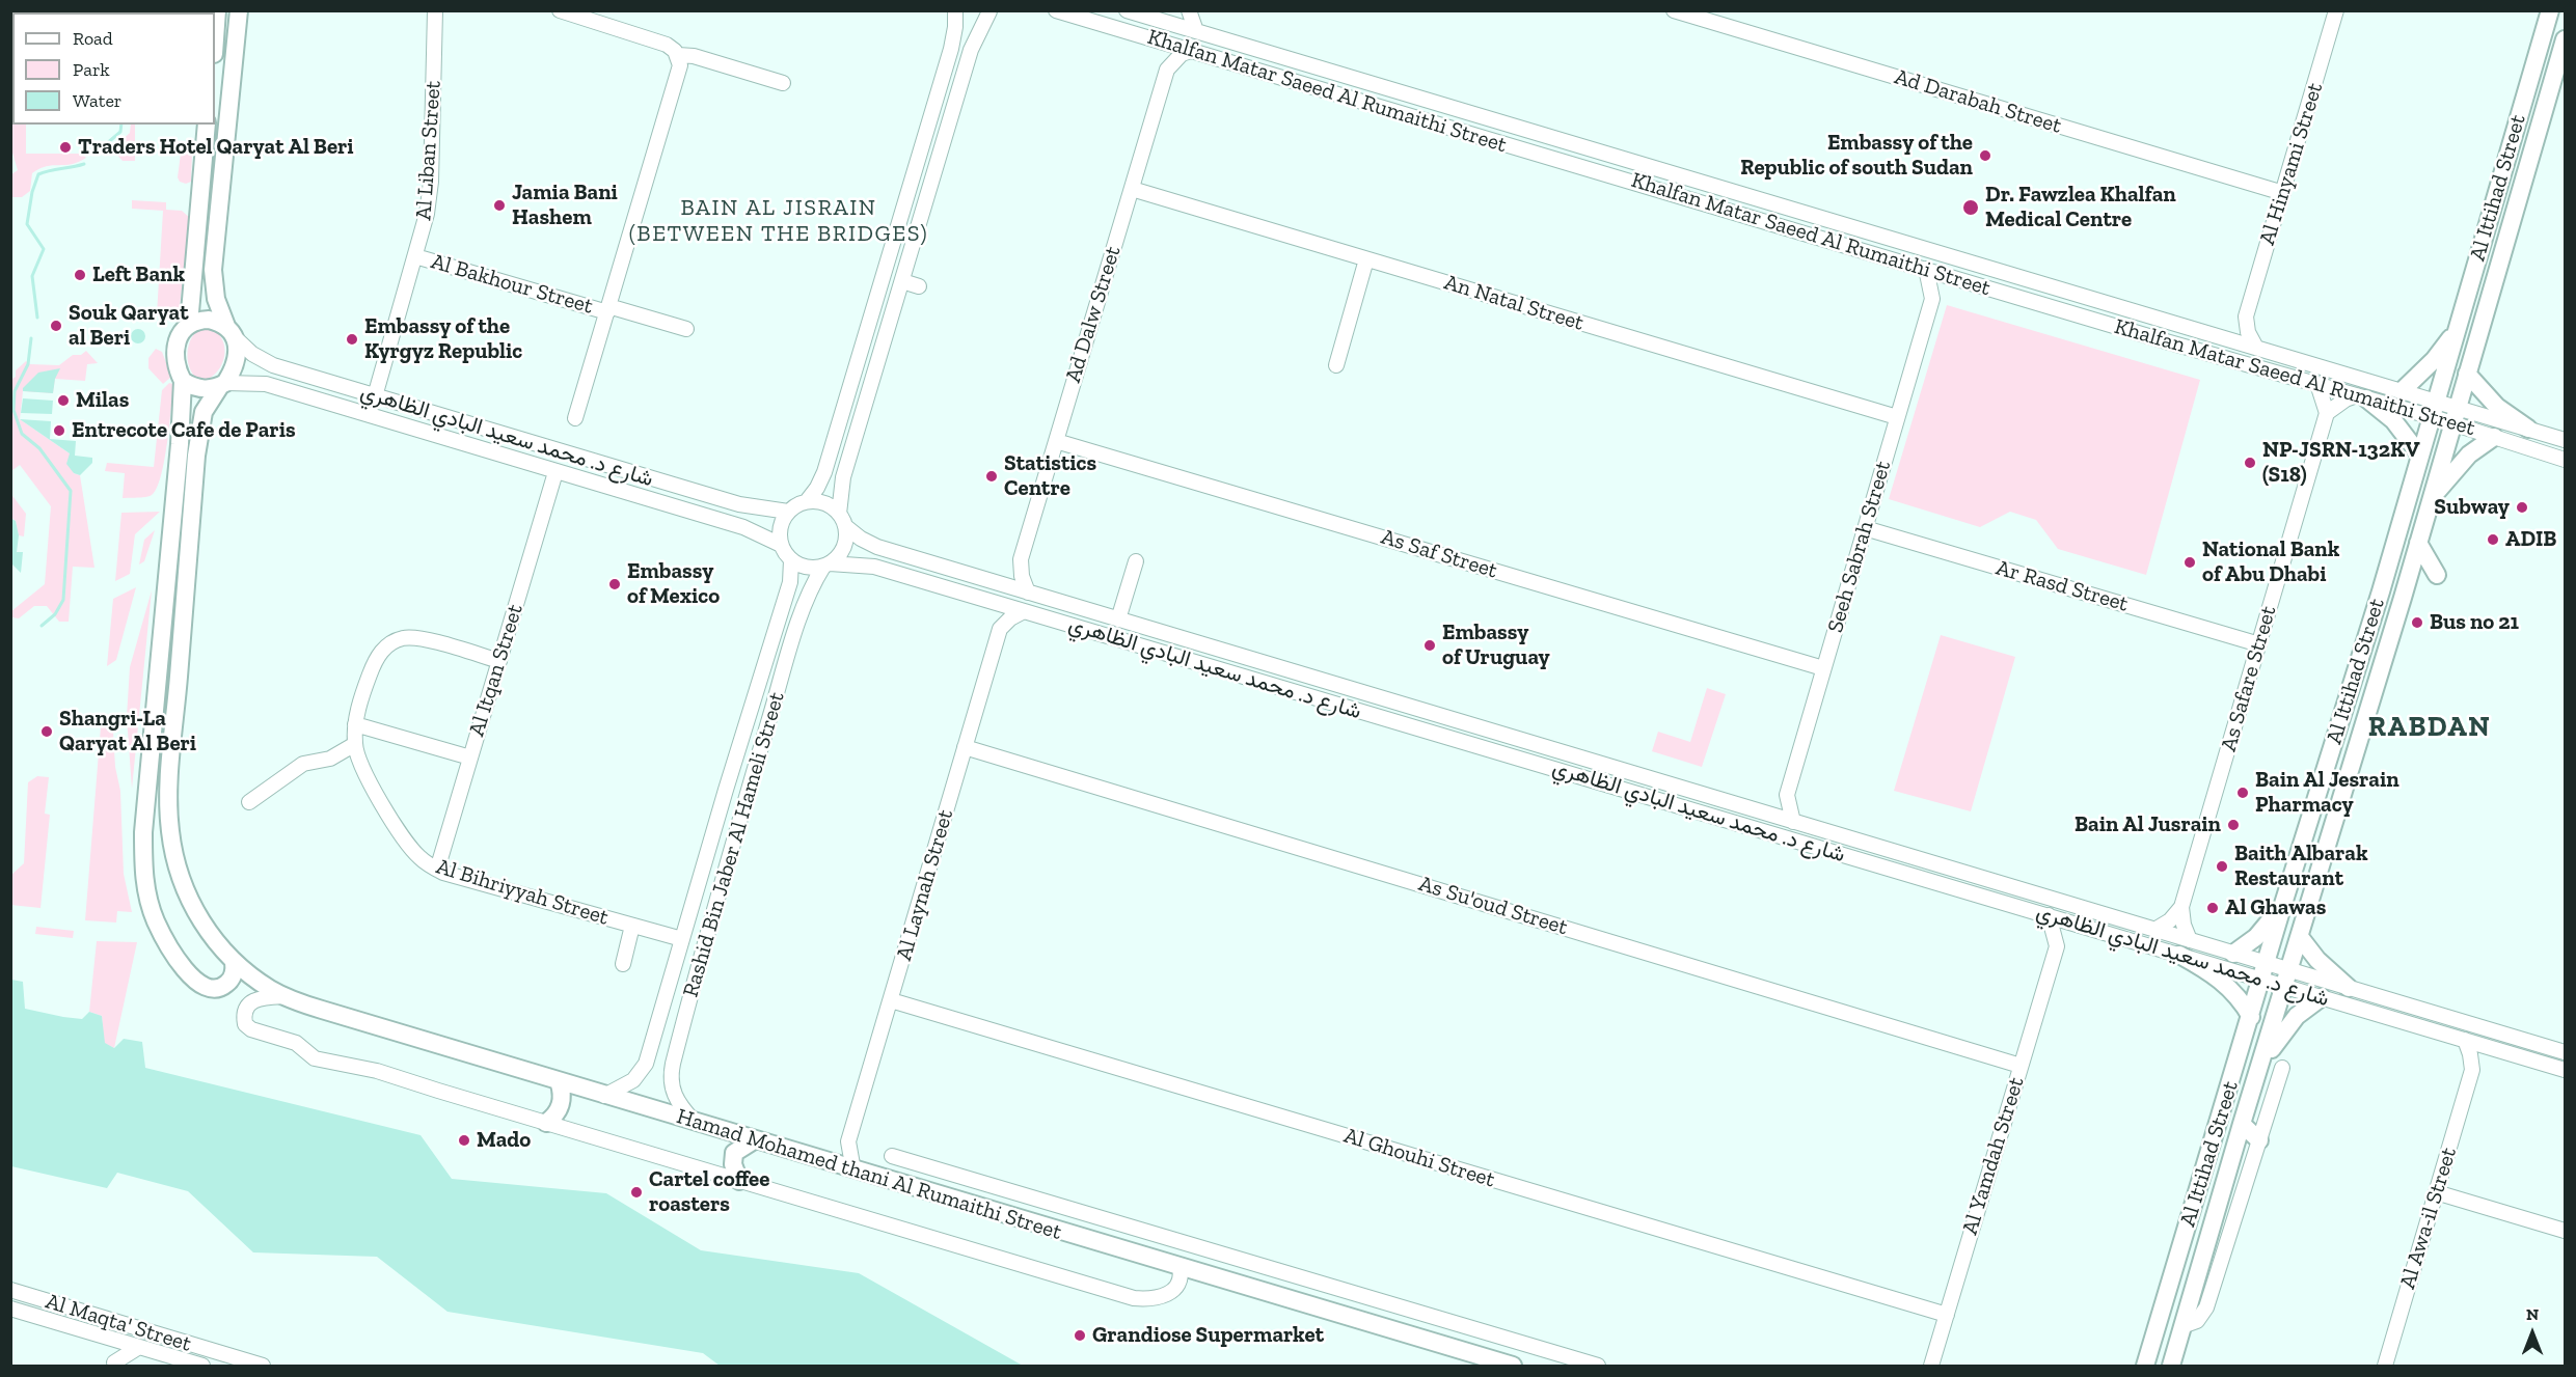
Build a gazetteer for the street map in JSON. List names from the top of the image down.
{
  "streets": {
    "main road": ["Al Ittihad Street", "Hamad Mohamed thani Al Rumaithi Street"],
    "street": [
      "Khalfan Matar Saeed Al Rumaithi Street",
      "Ad Darabah Street",
      "Al Liban Street",
      "Al Hinyami Street",
      "Al Bakhour Street",
      "An Natal Street",
      "Ad Dalw Street",
      "شارع د. محمد سعيد البادي الظاهري",
      "Seeh Sabrah Street",
      "As Saf Street",
      "Ar Rasd Street",
      "Al Itqan Street",
      "As Safare Street",
      "Rashid Bin Jaber Al Hameli Street",
      "Al Laynah Street",
      "Al Bihriyyah Street",
      "As Su'oud Street",
      "Al Yamdah Street",
      "Al Ghouhi Street",
      "Al Awa-il Street",
      "Al Maqta' Street"
    ]
  },
  "crossings": [
    ["Khalfan Matar Saeed Al Rumaithi Street", "Al Ittihad Street"],
    ["Khalfan Matar Saeed Al Rumaithi Street", "Seeh Sabrah Street"],
    ["Ad Darabah Street", "Al Hinyami Street"],
    ["Al Liban Street", "Al Bakhour Street"],
    ["Al Liban Street", "شارع د. محمد سعيد البادي الظاهري"],
    ["Al Ittihad Street", "شارع د. محمد سعيد البادي الظاهري"],
    ["An Natal Street", "Ad Dalw Street"],
    ["An Natal Street", "Seeh Sabrah Street"],
    ["Ad Dalw Street", "شارع د. محمد سعيد البادي الظاهري"],
    ["Ad Dalw Street", "As Saf Street"],
    ["شارع د. محمد سعيد البادي الظاهري", "Seeh Sabrah Street"],
    ["شارع د. محمد سعيد البادي الظاهري", "Al Itqan Street"],
    ["شارع د. محمد سعيد البادي الظاهري", "As Safare Street"],
    ["شارع د. محمد سعيد البادي الظاهري", "Rashid Bin Jaber Al Hameli Street"],
    ["شارع د. محمد سعيد البادي الظاهري", "Al Yamdah Street"],
    ["شارع د. محمد سعيد البادي الظاهري", "Hamad Mohamed thani Al Rumaithi Street"],
    ["Seeh Sabrah Street", "As Saf Street"],
    ["Seeh Sabrah Street", "Ar Rasd Street"],
    ["Ar Rasd Street", "As Safare Street"],
    ["Al Itqan Street", "Al Bihriyyah Street"],
    ["Rashid Bin Jaber Al Hameli Street", "Al Bihriyyah Street"],
    ["Rashid Bin Jaber Al Hameli Street", "Hamad Mohamed thani Al Rumaithi Street"],
    ["Al Laynah Street", "As Su'oud Street"],
    ["Al Laynah Street", "Al Ghouhi Street"],
    ["Al Laynah Street", "Hamad Mohamed thani Al Rumaithi Street"],
    ["As Su'oud Street", "Al Yamdah Street"],
    ["Al Yamdah Street", "Al Ghouhi Street"]
  ],
  "districts": ["BAIN AL JISRAIN (BETWEEN THE BRIDGES)", "RABDAN"],
  "places": [
    "Traders Hotel Qaryat Al Beri",
    "Embassy of the Republic of south Sudan",
    "Jamia Bani Hashem",
    "Dr. Fawzlea Khalfan Medical Centre",
    "Left Bank",
    "Souk Qaryat al Beri",
    "Embassy of the Kyrgyz Republic",
    "Milas",
    "Entrecote Cafe de Paris",
    "NP-JSRN-132KV (S18)",
    "Statistics Centre",
    "Subway",
    "ADIB",
    "National Bank of Abu Dhabi",
    "Embassy of Mexico",
    "Bus no 21",
    "Embassy of Uruguay",
    "Shangri-La Qaryat Al Beri",
    "Bain Al Jesrain Pharmacy",
    "Bain Al Jusrain",
    "Baith Albarak Restaurant",
    "Al Ghawas",
    "Mado",
    "Cartel coffee roasters",
    "Grandiose Supermarket"
  ],
  "legend": ["Road", "Park", "Water"],
  "north": "top"
}
